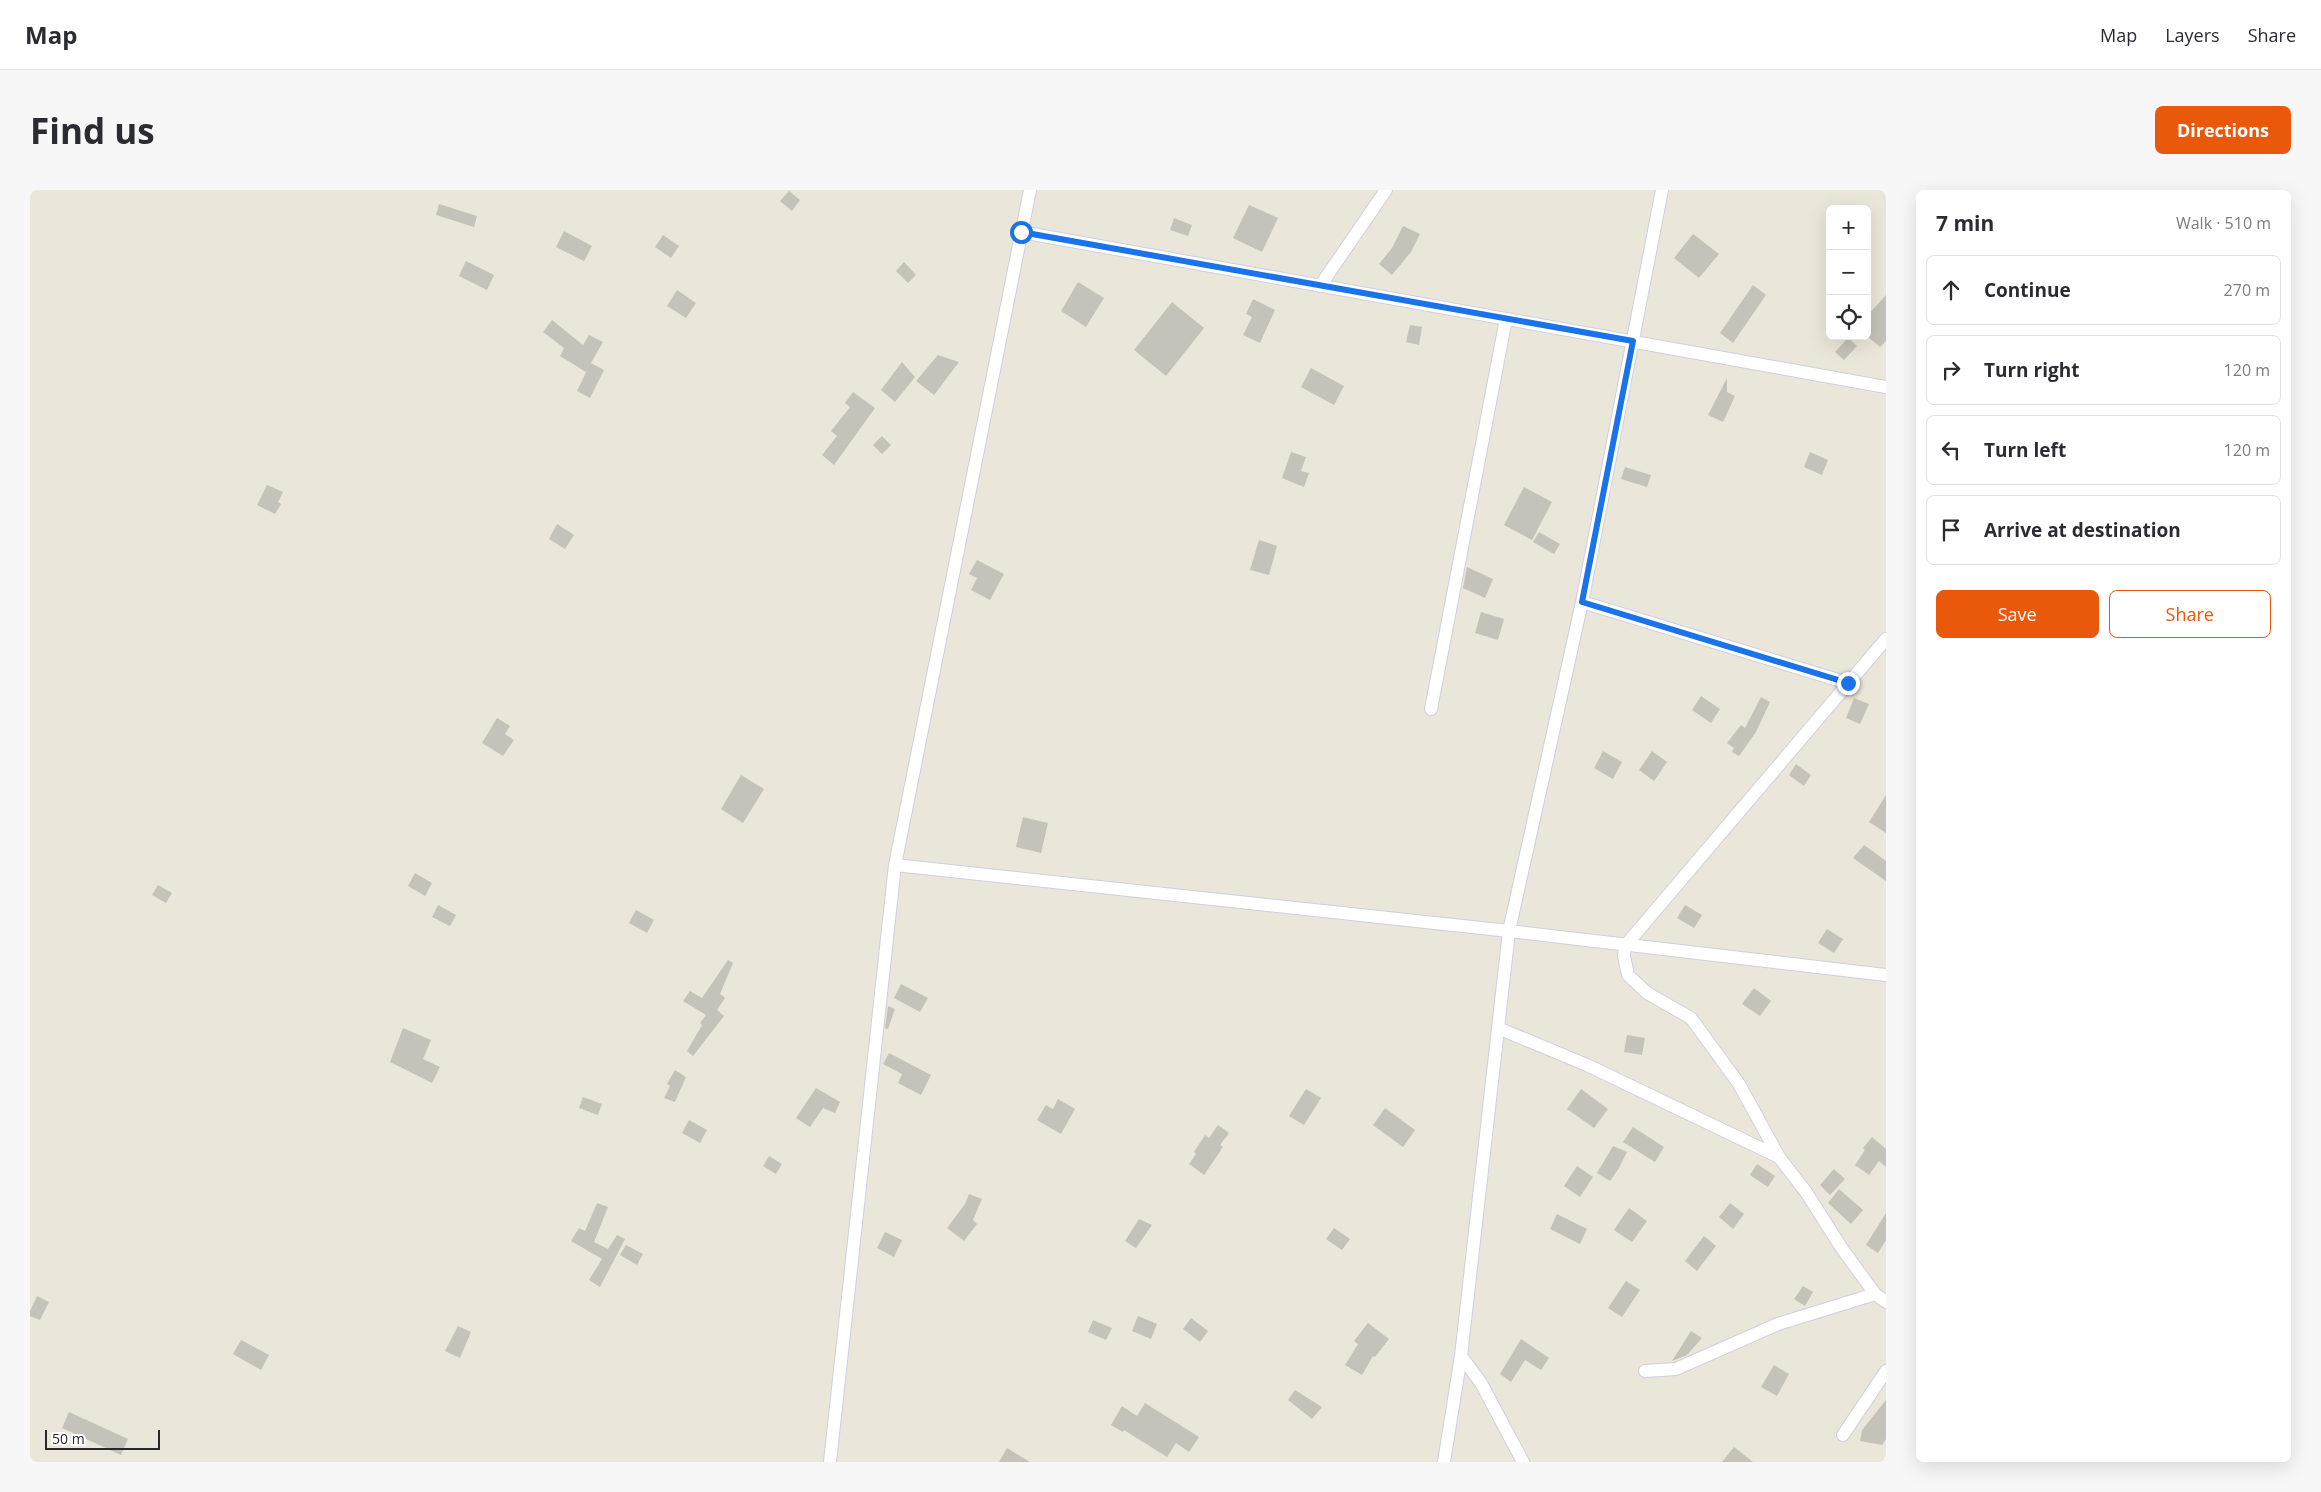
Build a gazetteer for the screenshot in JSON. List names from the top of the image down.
{
  "scale_bar": "50 m",
  "page": {
    "header": "Map",
    "nav": ["Map", "Layers", "Share"],
    "buttons": [
      "Directions",
      ["Save", "Share"]
    ],
    "title": "Find us",
    "heading": ["7 min", "Walk · 510 m"],
    "map_buttons": ["+", "−"],
    "list": [
      ["Continue", "270 m"],
      ["Turn right", "120 m"],
      ["Turn left", "120 m"],
      "Arrive at destination"
    ],
    "scale": "50 m"
  }
}
